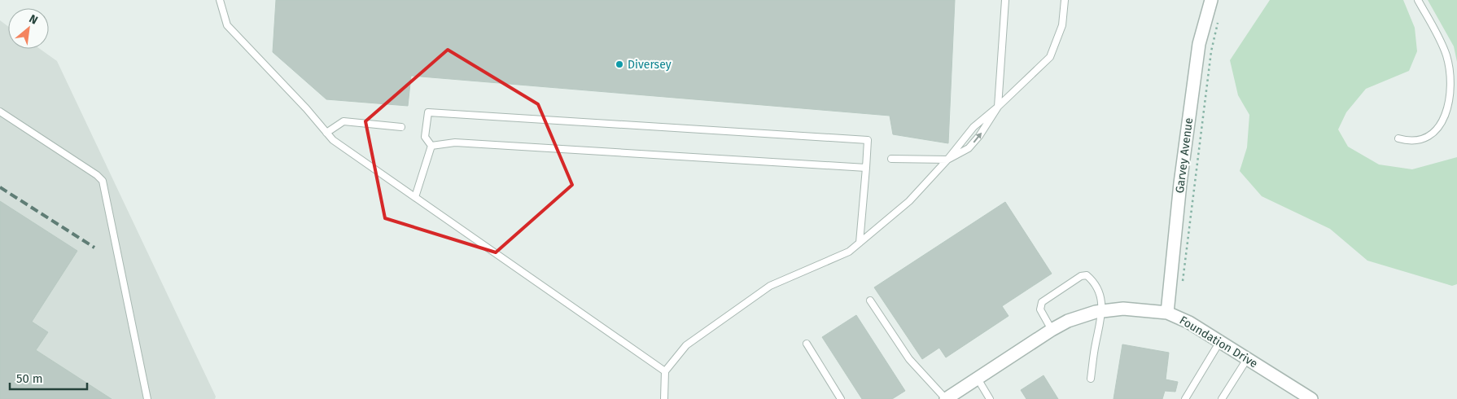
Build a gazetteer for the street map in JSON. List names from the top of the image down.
{
  "streets": {
    "street": ["Garvey Avenue", "Foundation Drive"]
  },
  "crossings": [
    ["Garvey Avenue", "Foundation Drive"]
  ],
  "places": ["Diversey"],
  "scale_bar": "50 m",
  "north": "top right"
}
